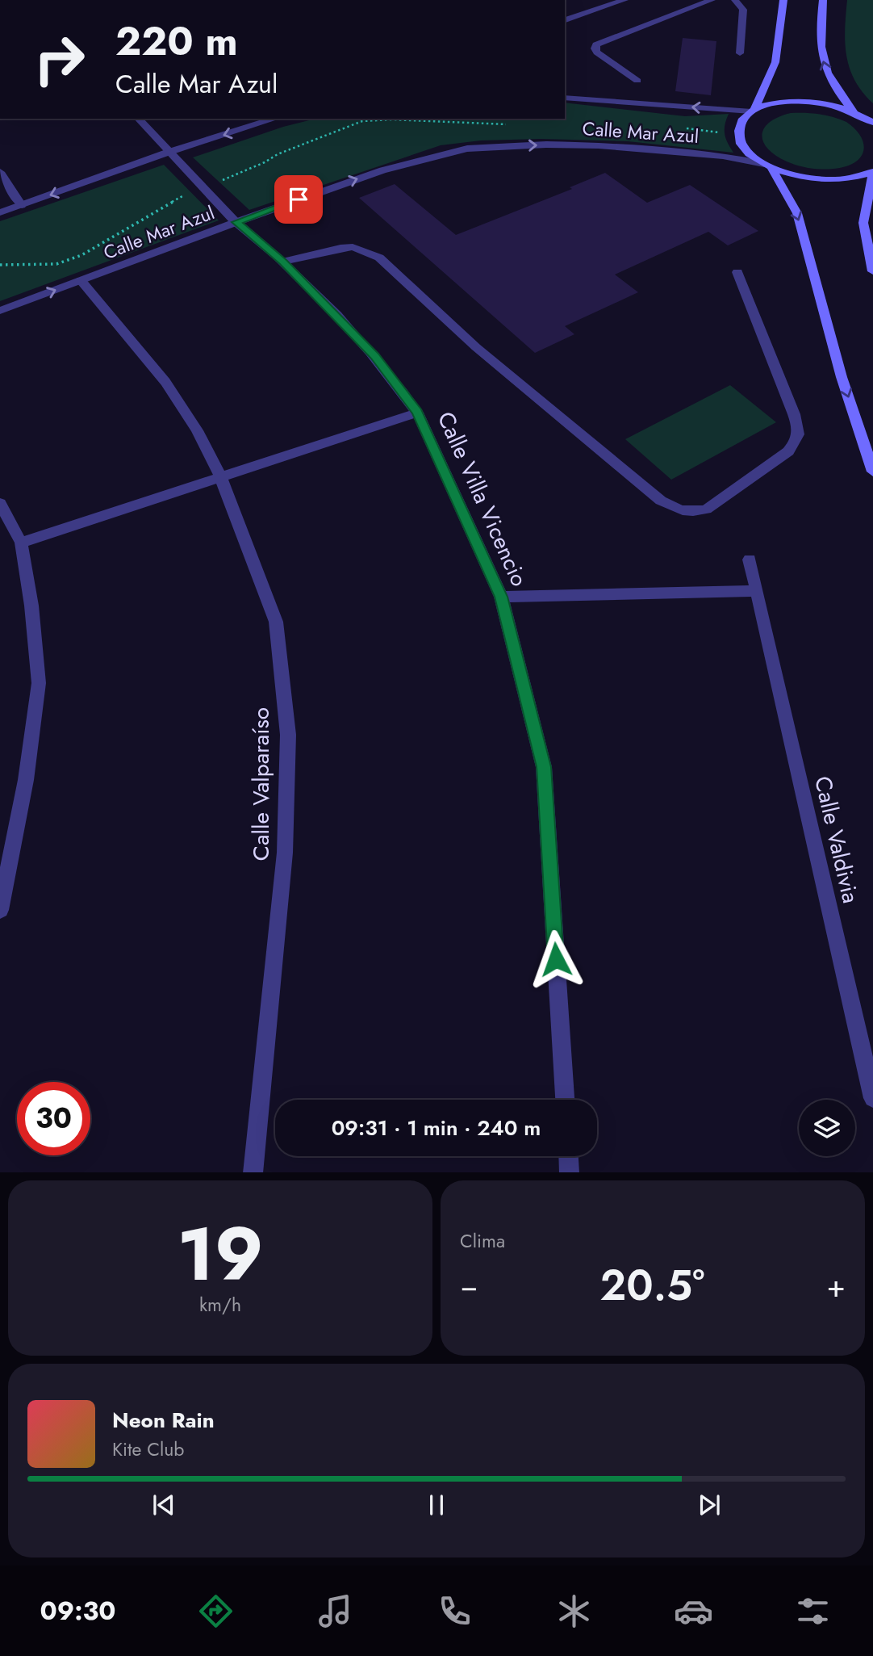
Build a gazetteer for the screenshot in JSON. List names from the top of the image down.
{
  "streets": {
    "street": [
      "Calle Mar Azul",
      "Calle Villa Vicencio",
      "Calle Valparaíso",
      "Calle Valdivia"
    ]
  },
  "crossings": [
    ["Calle Mar Azul", "Calle Villa Vicencio"],
    ["Calle Mar Azul", "Calle Valparaíso"]
  ],
  "page": {
    "turn": ["220 m", "Calle Mar Azul"],
    "limit": "30",
    "trip": "09:31 · 1 min · 240 m",
    "tile": [
      ["19", "km/h"],
      "Clima"
    ],
    "heat": ["−", "20.5°", "+"],
    "song": ["Neon Rain", "Kite Club"],
    "tabs": "09:30"
  }
}
